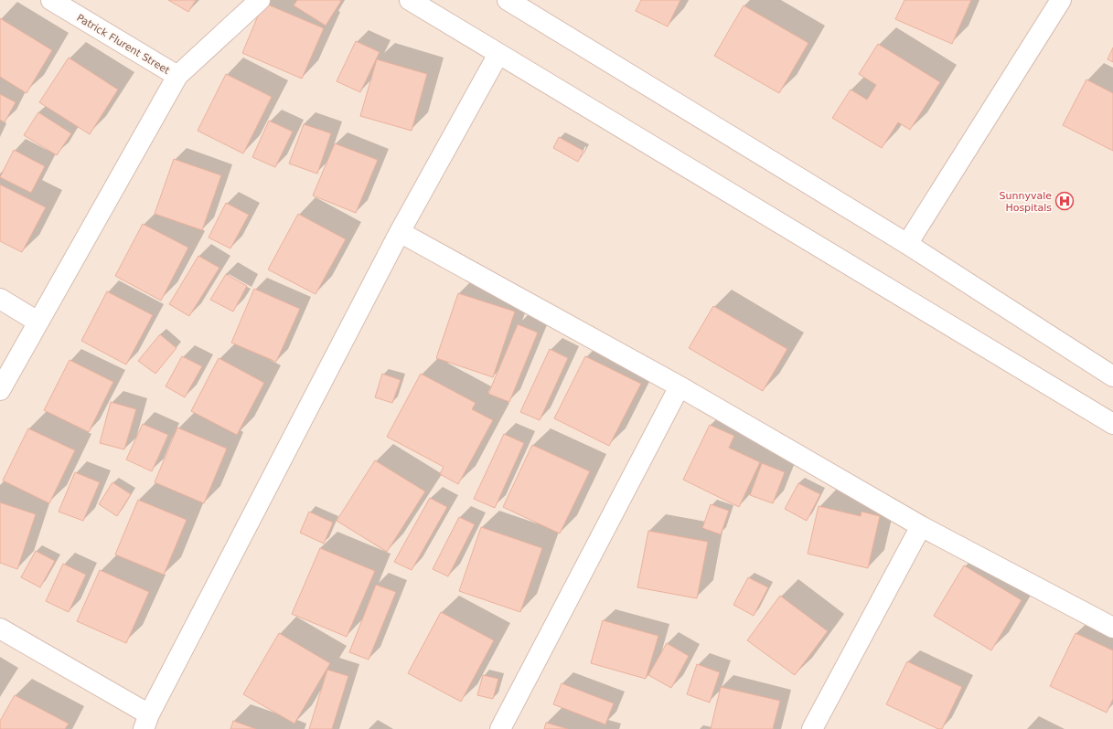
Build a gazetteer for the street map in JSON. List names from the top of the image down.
{
  "streets": {
    "street": ["Patrick Flurent Street"]
  },
  "places": {
    "hospital": ["Sunnyvale Hospitals"]
  }
}
